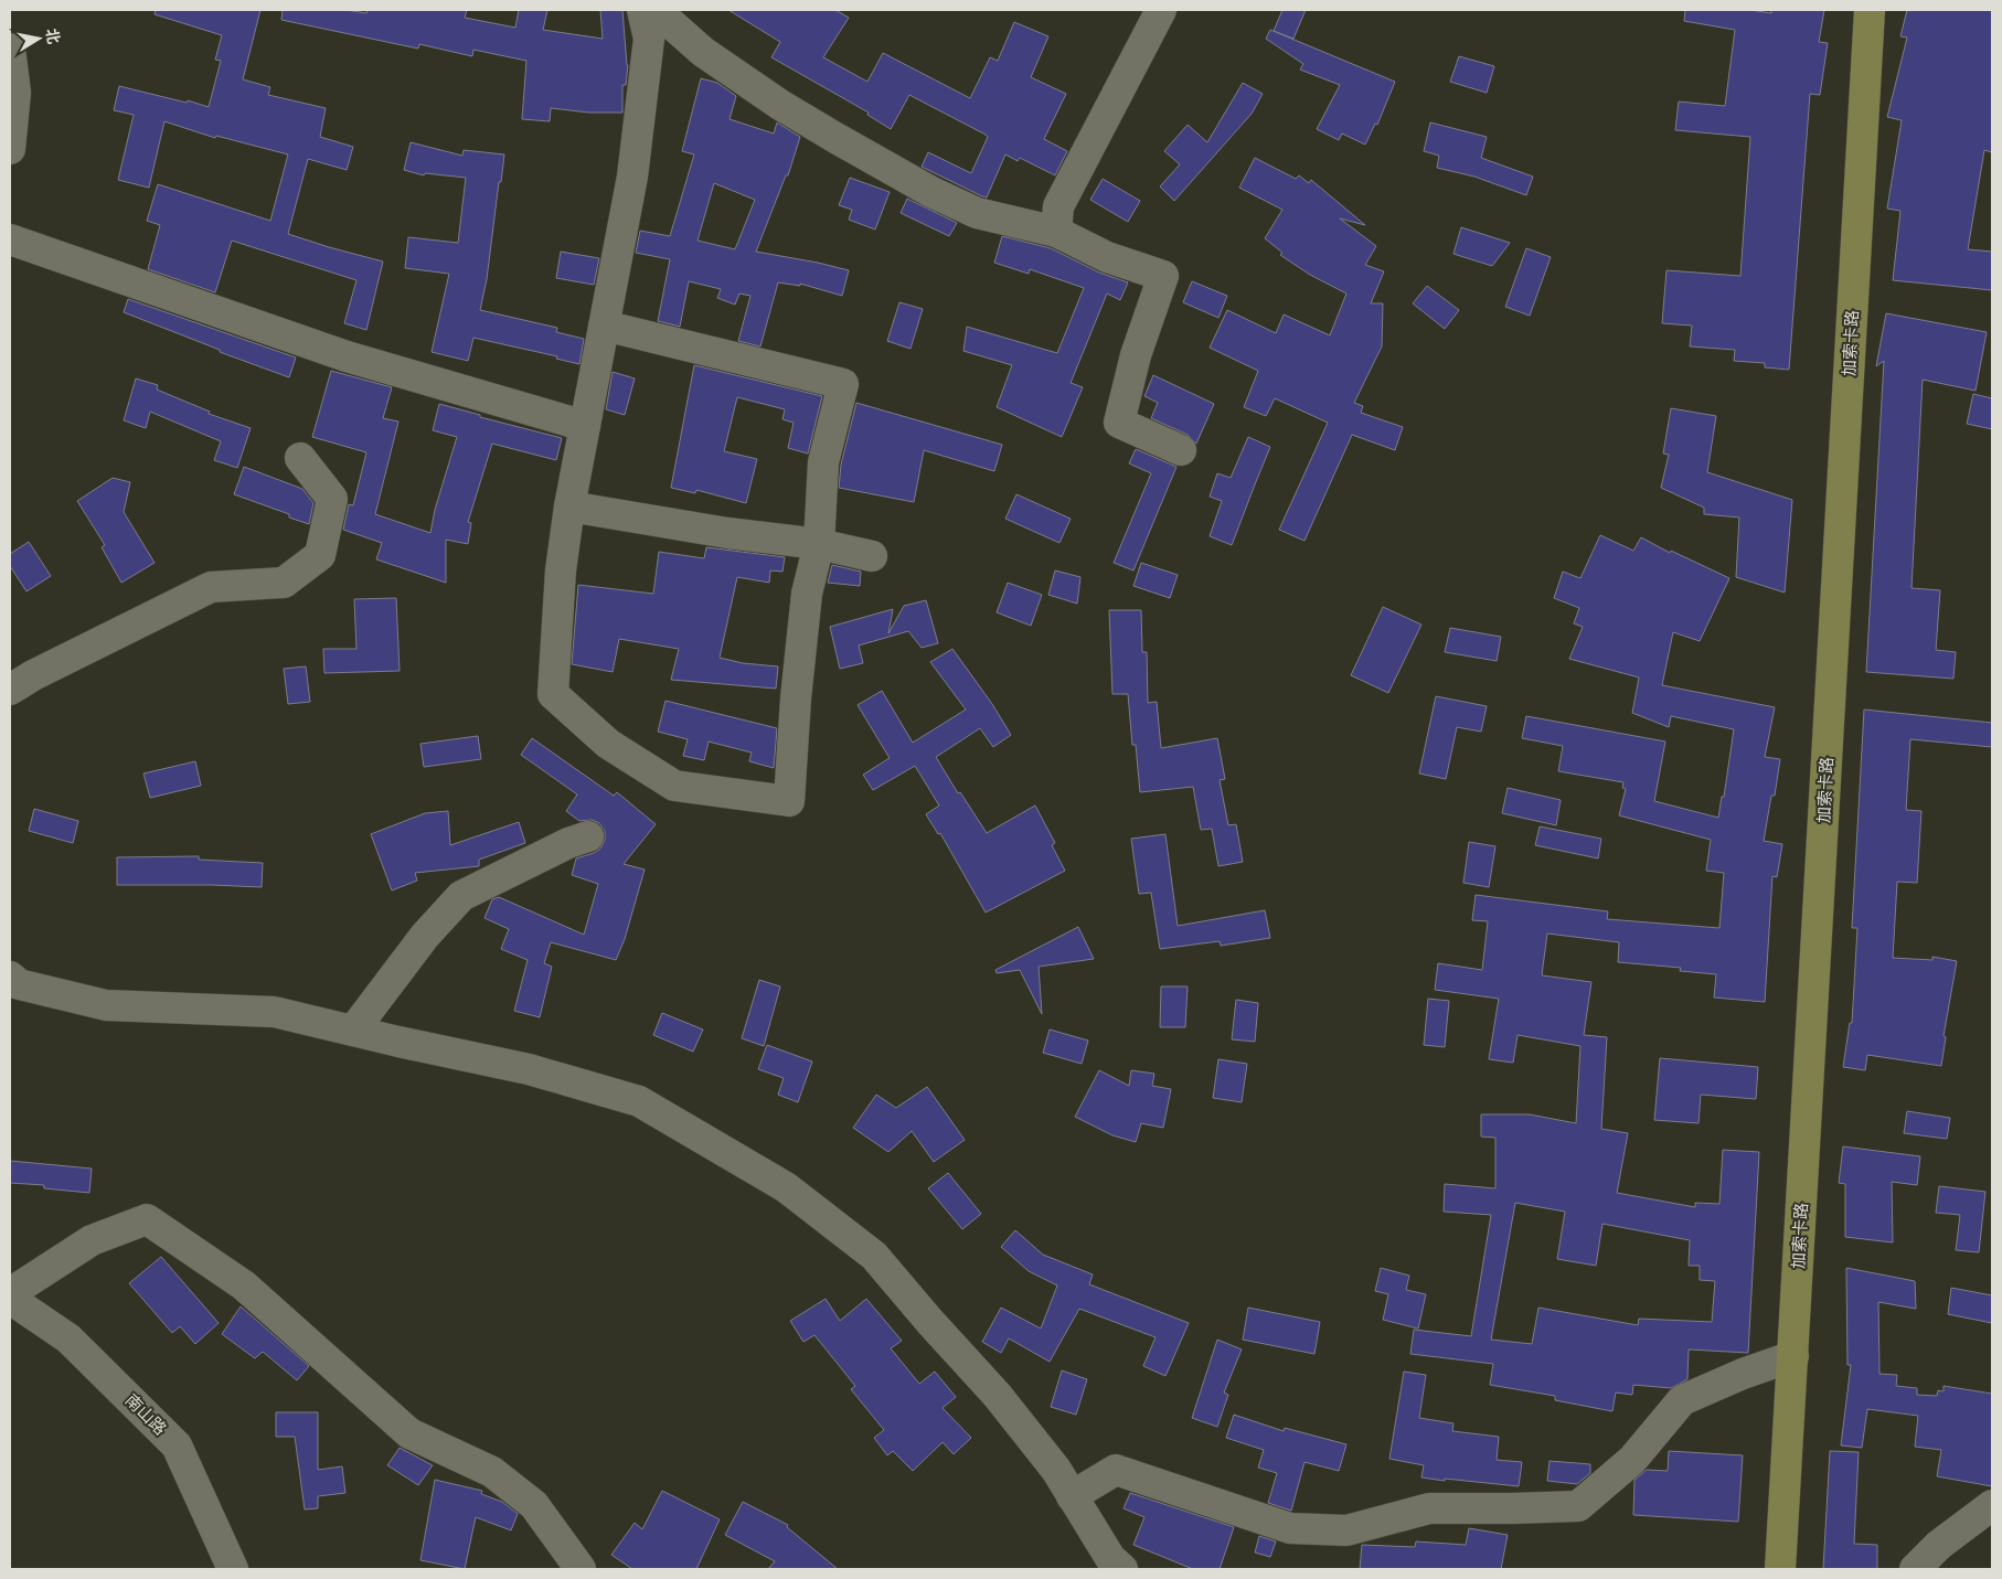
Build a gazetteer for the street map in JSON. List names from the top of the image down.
{
  "streets": {
    "main road": ["加索卡路"],
    "street": ["南山路"]
  },
  "north": "right"
}
